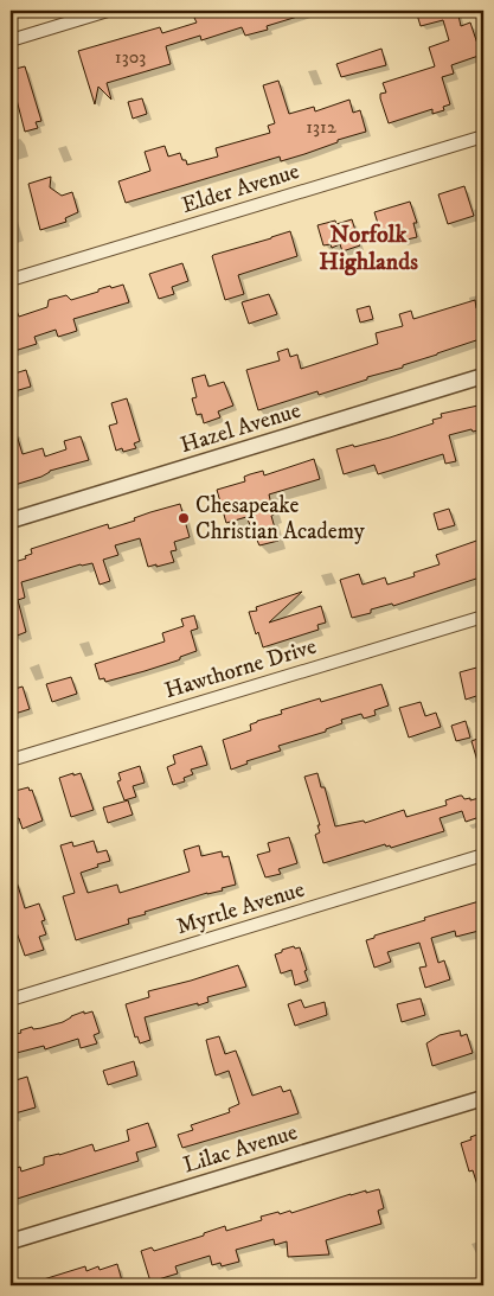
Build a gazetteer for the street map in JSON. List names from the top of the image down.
{
  "streets": {
    "street": [
      "Elder Avenue",
      "Hazel Avenue",
      "Hawthorne Drive",
      "Myrtle Avenue",
      "Lilac Avenue"
    ]
  },
  "districts": ["Norfolk Highlands"],
  "places": ["Chesapeake Christian Academy"],
  "house_numbers": ["1303", "1312"]
}
